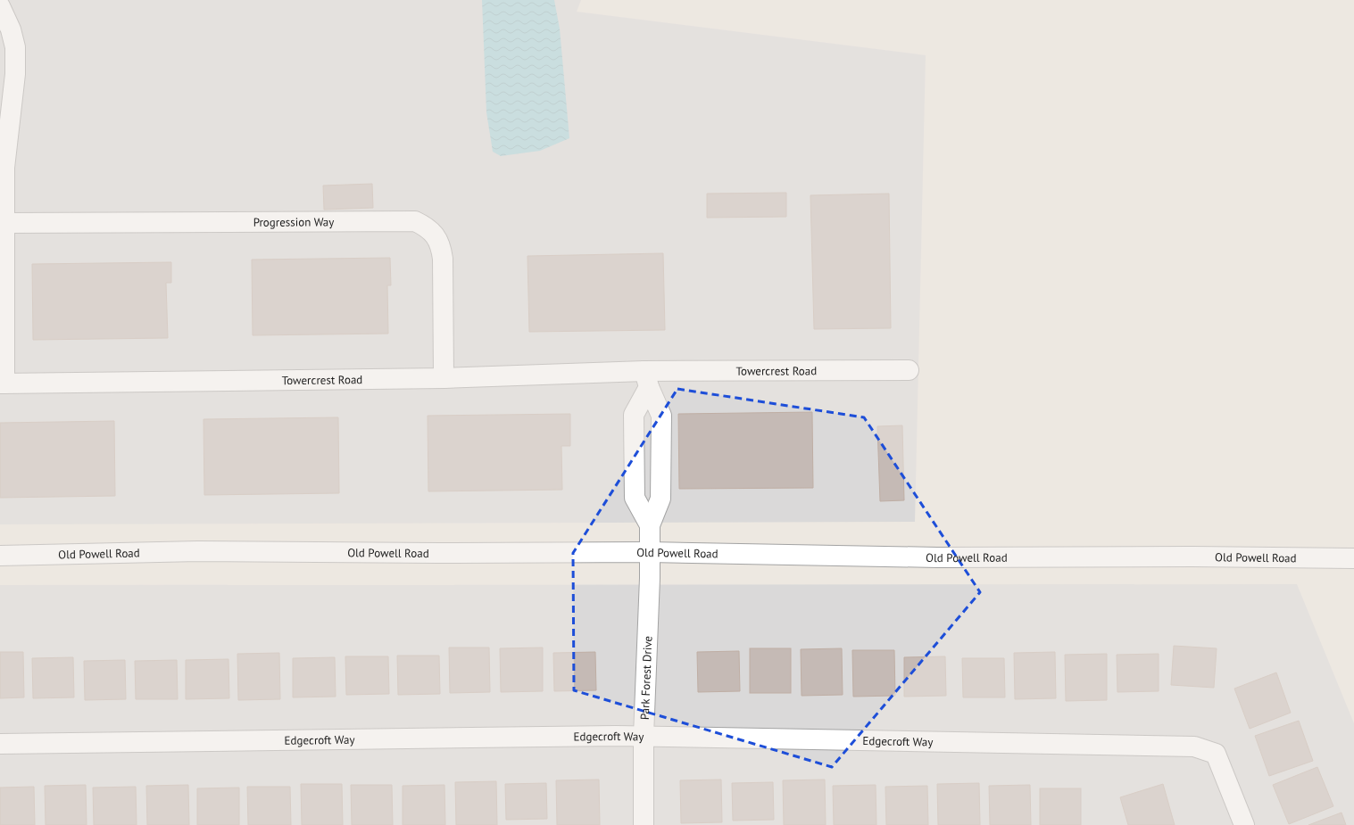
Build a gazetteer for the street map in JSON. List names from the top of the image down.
{
  "streets": {
    "street": [
      "Progression Way",
      "Towercrest Road",
      "Old Powell Road",
      "Park Forest Drive",
      "Edgecroft Way"
    ]
  },
  "crossings": [
    ["Progression Way", "Towercrest Road"],
    ["Old Powell Road", "Park Forest Drive"],
    ["Park Forest Drive", "Edgecroft Way"]
  ]
}
